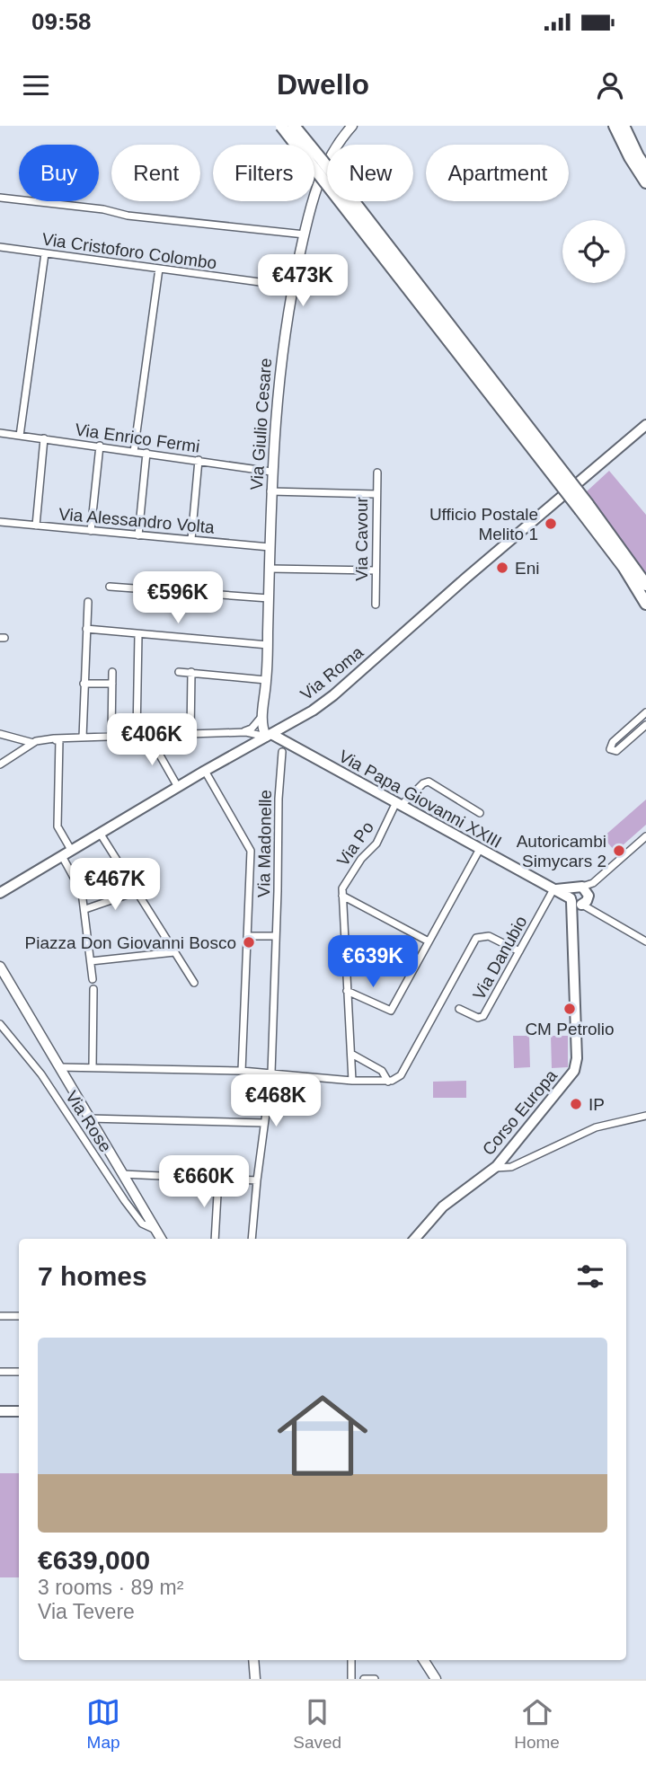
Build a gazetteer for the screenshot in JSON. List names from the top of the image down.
{
  "streets": {
    "main road": ["Via Roma", "Via Papa Giovanni XXIII", "Corso Europa"],
    "street": [
      "Via Cristoforo Colombo",
      "Via Giulio Cesare",
      "Via Enrico Fermi",
      "Via Alessandro Volta",
      "Via Cavour",
      "Via Madonelle",
      "Via Po",
      "Via Danubio",
      "Via Rose"
    ]
  },
  "crossings": [
    ["Via Cristoforo Colombo", "Via Giulio Cesare"],
    ["Via Giulio Cesare", "Via Enrico Fermi"],
    ["Via Giulio Cesare", "Via Alessandro Volta"],
    ["Via Giulio Cesare", "Via Roma"],
    ["Via Giulio Cesare", "Via Papa Giovanni XXIII"],
    ["Via Roma", "Via Papa Giovanni XXIII"],
    ["Via Papa Giovanni XXIII", "Via Po"],
    ["Via Papa Giovanni XXIII", "Via Danubio"]
  ],
  "places": [
    "Ufficio Postale Melito 1",
    "Eni",
    "Autoricambi Simycars 2",
    "Piazza Don Giovanni Bosco",
    "CM Petrolio",
    "IP"
  ],
  "page": {
    "status": "09:58",
    "header": "Dwello",
    "chip": [
      "Buy",
      "Rent",
      "Filters",
      "New",
      "Apartment"
    ],
    "price": [
      "€473K",
      "€596K",
      "€406K",
      "€467K",
      "€639K",
      "€468K",
      "€660K"
    ],
    "heading": "7 homes",
    "list": [
      {
        "name": "€639,000",
        "note": "3 rooms · 89 m² · Via Tevere"
      }
    ],
    "tabs": ["Map", "Saved", "Home"]
  }
}
